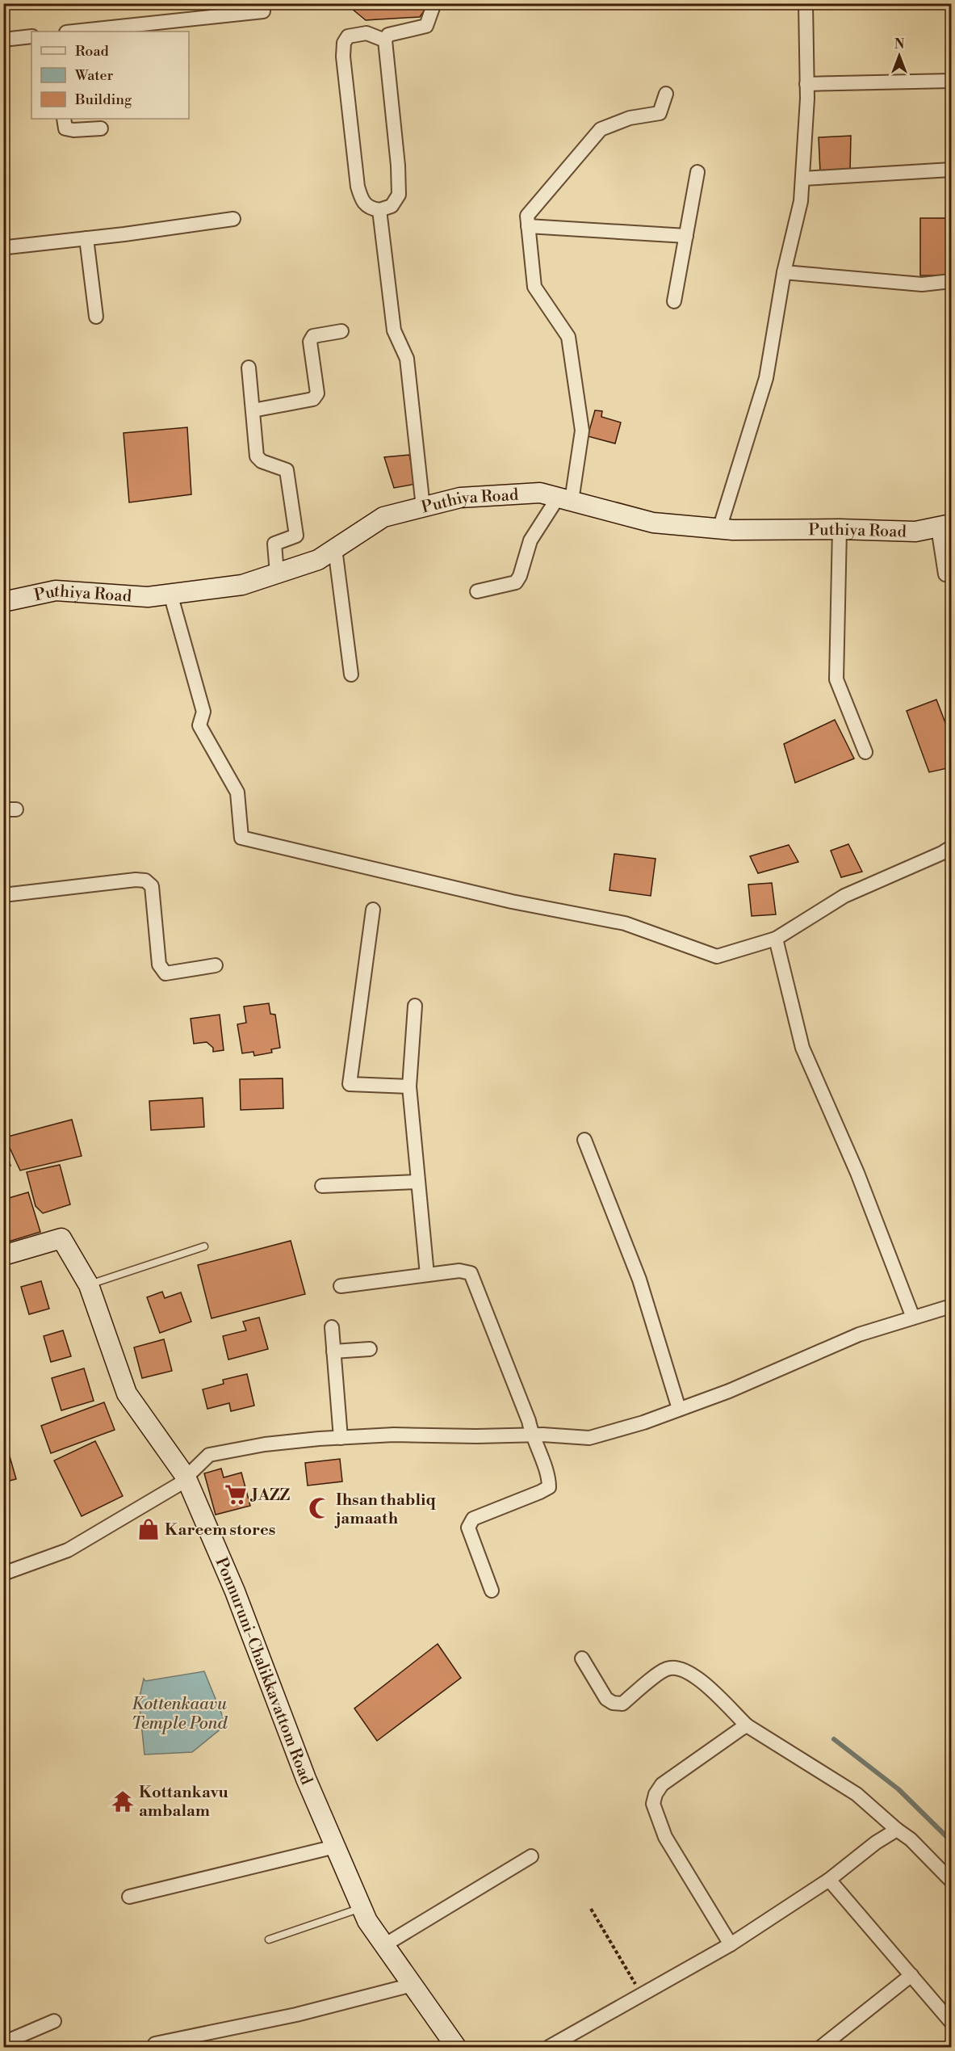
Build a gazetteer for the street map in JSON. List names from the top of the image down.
{
  "streets": {
    "street": ["Puthiya Road", "Ponnuruni-Chalikkavattom Road"]
  },
  "water": ["Kottenkaavu Temple Pond"],
  "places": {
    "supermarket": ["JAZZ"],
    "mosque": ["Ihsan thabliq jamaath"],
    "shop": ["Kareem stores"],
    "temple": ["Kottankavu ambalam"]
  },
  "legend": ["Road", "Water", "Building"],
  "north": "top"
}
